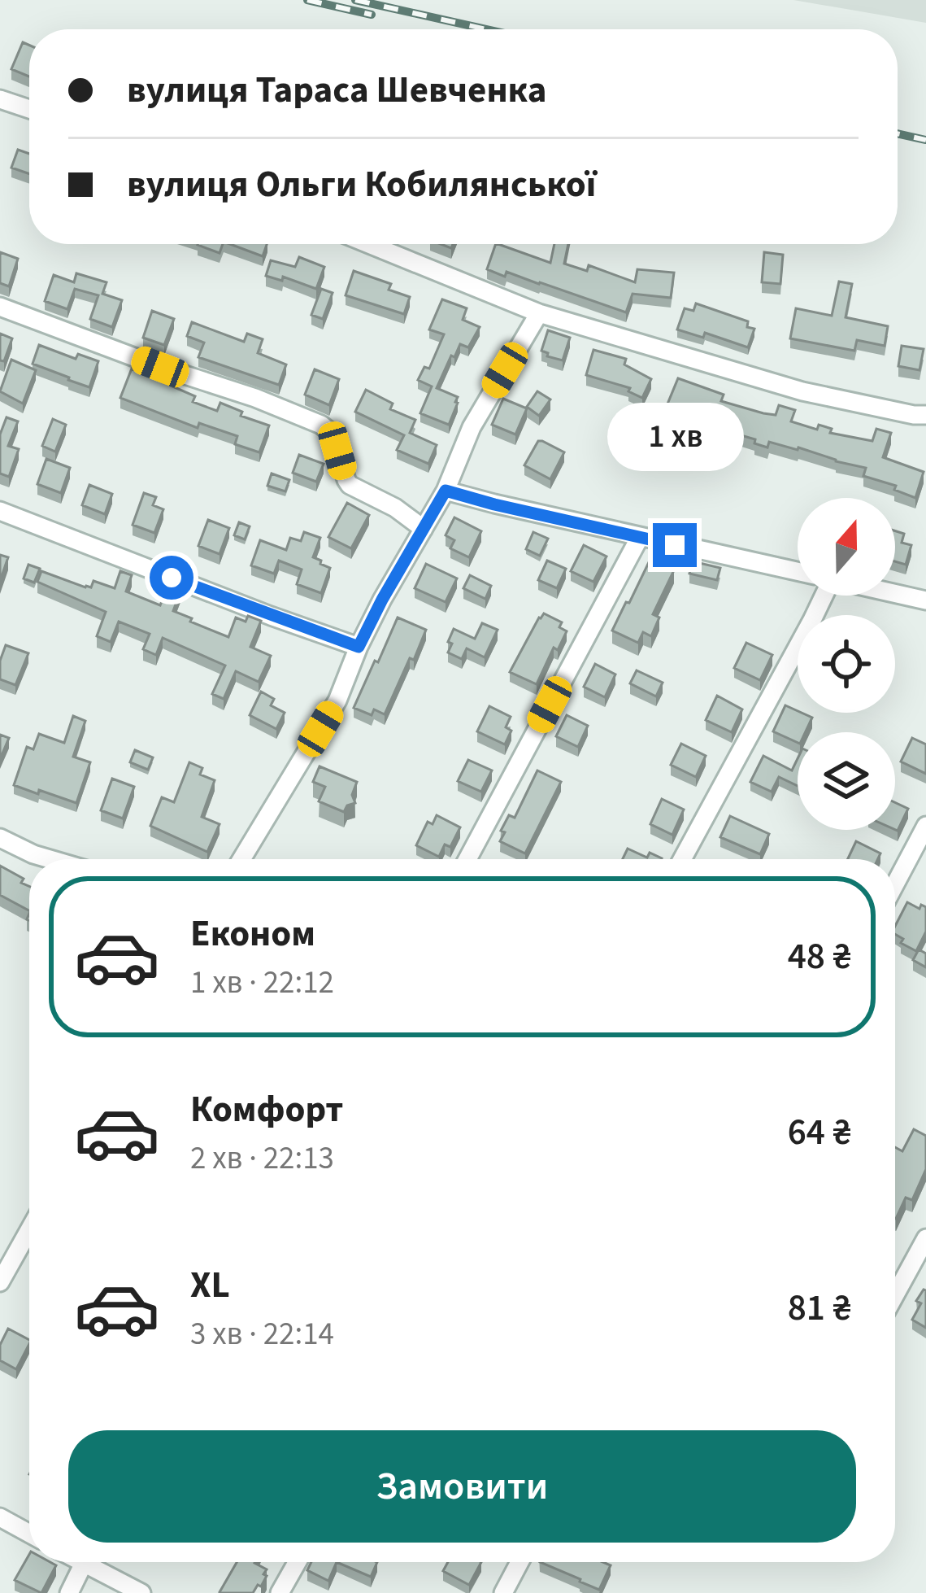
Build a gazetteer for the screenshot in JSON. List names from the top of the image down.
{
  "north": "top",
  "page": {
    "banner": ["вулиця Тараса Шевченка", "вулиця Ольги Кобилянської"],
    "bubble": "1 хв",
    "list": [
      {
        "name": "Економ",
        "note": "1 хв · 22:12",
        "value": "48 ₴"
      },
      {
        "name": "Комфорт",
        "note": "2 хв · 22:13",
        "value": "64 ₴"
      },
      {
        "name": "XL",
        "note": "3 хв · 22:14",
        "value": "81 ₴"
      }
    ],
    "buttons": "Замовити"
  }
}
